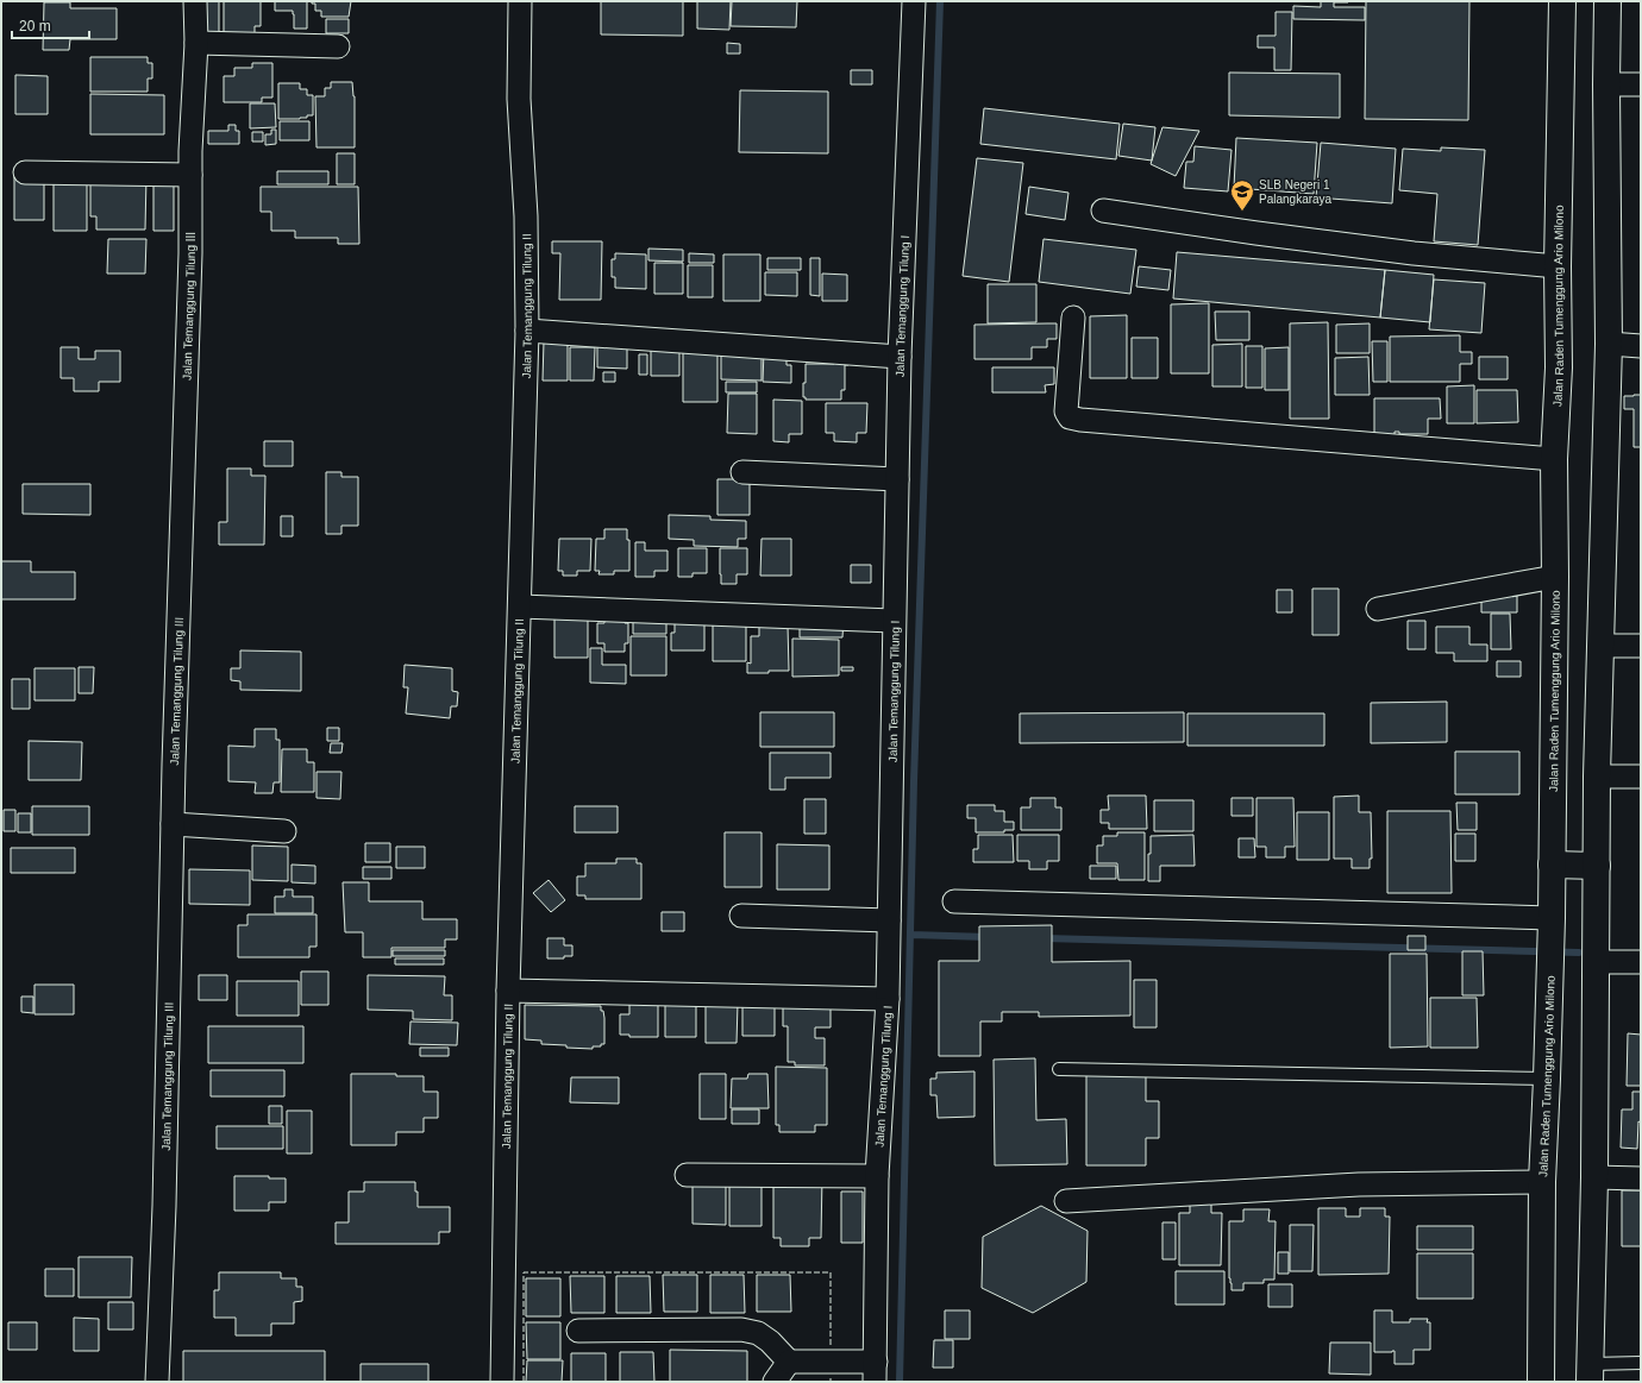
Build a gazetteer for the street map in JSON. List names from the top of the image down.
{
  "streets": {
    "highway": ["Jalan Raden Tumenggung Ario Milono"],
    "street": ["Jalan Temanggung Tilung III", "Jalan Temanggung Tilung II", "Jalan Temanggung Tilung I"]
  },
  "places": {
    "school or university": ["SLB Negeri 1 Palangkaraya"]
  },
  "scale_bar": "20 m"
}
